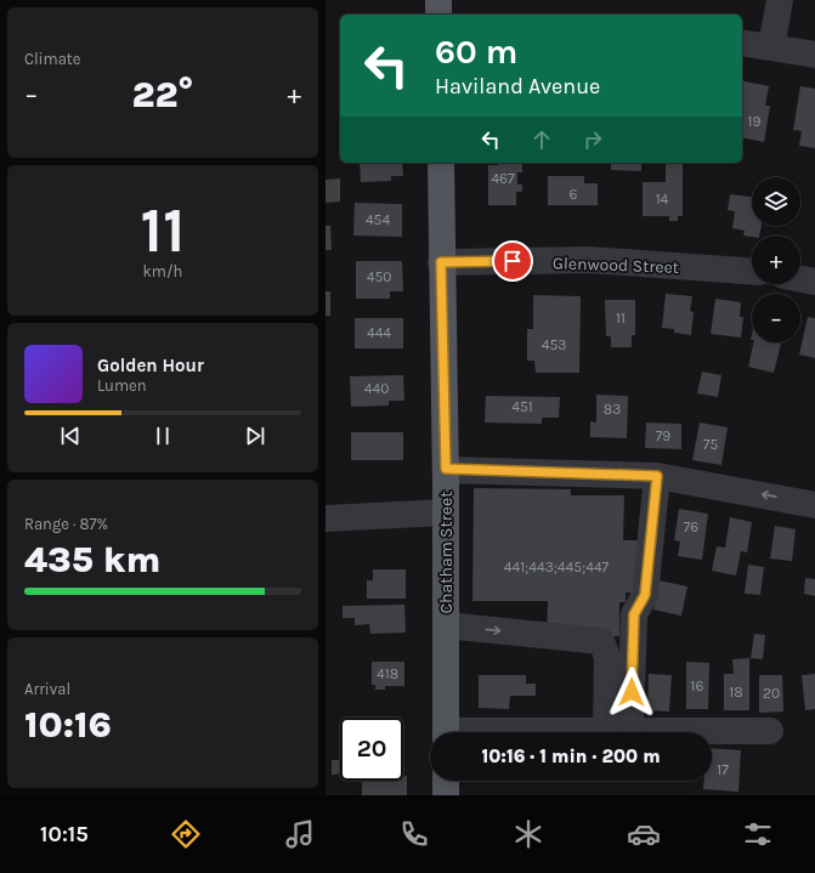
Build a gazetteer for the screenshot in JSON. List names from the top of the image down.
{
  "streets": {
    "main road": ["Chatham Street"],
    "street": ["Glenwood Street"]
  },
  "crossings": [
    ["Glenwood Street", "Chatham Street"]
  ],
  "house_numbers": [
    "19",
    "467",
    "6",
    "14",
    "454",
    "450",
    "11",
    "444",
    "453",
    "440",
    "451",
    "83",
    "79",
    "75",
    "76",
    "441;443;445;447",
    "418",
    "16",
    "18",
    "20",
    "17"
  ],
  "page": {
    "tile": [
      "Climate",
      ["11", "km/h"],
      ["Range · 87%", "435 km"],
      ["Arrival", "10:16"]
    ],
    "turn": ["60 m", "Haviland Avenue"],
    "heat": ["−", "22°", "+"],
    "map_buttons": ["+", "−"],
    "song": ["Golden Hour", "Lumen"],
    "limit": "20",
    "trip": "10:16 · 1 min · 200 m",
    "tabs": "10:15"
  }
}
